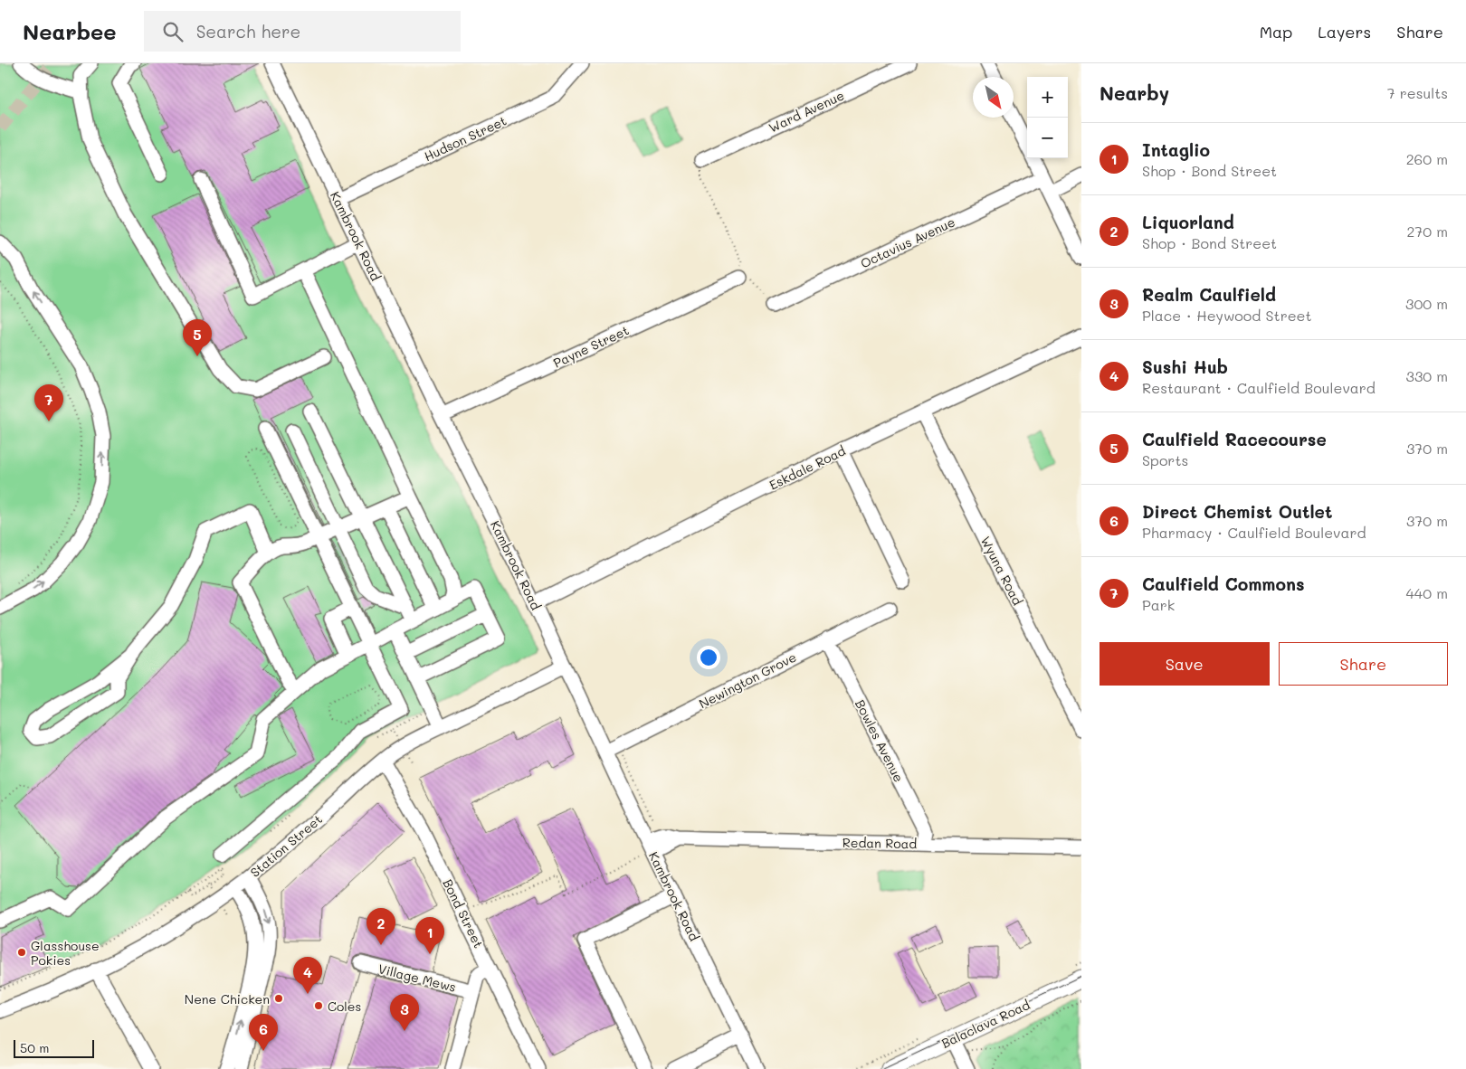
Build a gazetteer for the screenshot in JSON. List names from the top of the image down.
{
  "streets": {
    "main road": ["Balaclava Road"],
    "street": [
      "Ward Avenue",
      "Hudson Street",
      "Kambrook Road",
      "Octavius Avenue",
      "Payne Street",
      "Eskdale Road",
      "Wyuna Road",
      "Newington Grove",
      "Bowles Avenue",
      "Redan Road",
      "Station Street",
      "Bond Street",
      "Village Mews"
    ]
  },
  "crossings": [
    ["Hudson Street", "Kambrook Road"],
    ["Kambrook Road", "Payne Street"],
    ["Kambrook Road", "Eskdale Road"],
    ["Kambrook Road", "Newington Grove"],
    ["Kambrook Road", "Redan Road"],
    ["Kambrook Road", "Station Street"],
    ["Eskdale Road", "Wyuna Road"],
    ["Newington Grove", "Bowles Avenue"],
    ["Bowles Avenue", "Redan Road"],
    ["Station Street", "Bond Street"]
  ],
  "places": ["Glasshouse Pokies", "Nene Chicken", "Coles"],
  "scale_bar": "50 m",
  "north": "bottom right",
  "page": {
    "header": "Nearbee",
    "search": "Search here",
    "nav": ["Map", "Layers", "Share"],
    "heading": ["Nearby", "7 results"],
    "map_buttons": ["+", "−"],
    "list": [
      {
        "mark": "1",
        "name": "Intaglio",
        "note": "Shop · Bond Street",
        "value": "260 m"
      },
      {
        "mark": "2",
        "name": "Liquorland",
        "note": "Shop · Bond Street",
        "value": "270 m"
      },
      {
        "mark": "3",
        "name": "Realm Caulfield",
        "note": "Place · Heywood Street",
        "value": "300 m"
      },
      {
        "mark": "4",
        "name": "Sushi Hub",
        "note": "Restaurant · Caulfield Boulevard",
        "value": "330 m"
      },
      {
        "mark": "5",
        "name": "Caulfield Racecourse",
        "note": "Sports",
        "value": "370 m"
      },
      {
        "mark": "6",
        "name": "Direct Chemist Outlet",
        "note": "Pharmacy · Caulfield Boulevard",
        "value": "370 m"
      },
      {
        "mark": "7",
        "name": "Caulfield Commons",
        "note": "Park",
        "value": "440 m"
      }
    ],
    "pins": [
      "5",
      "7",
      "2",
      "1",
      "4",
      "3",
      "6"
    ],
    "buttons": ["Save", "Share"],
    "scale": "50 m"
  }
}
